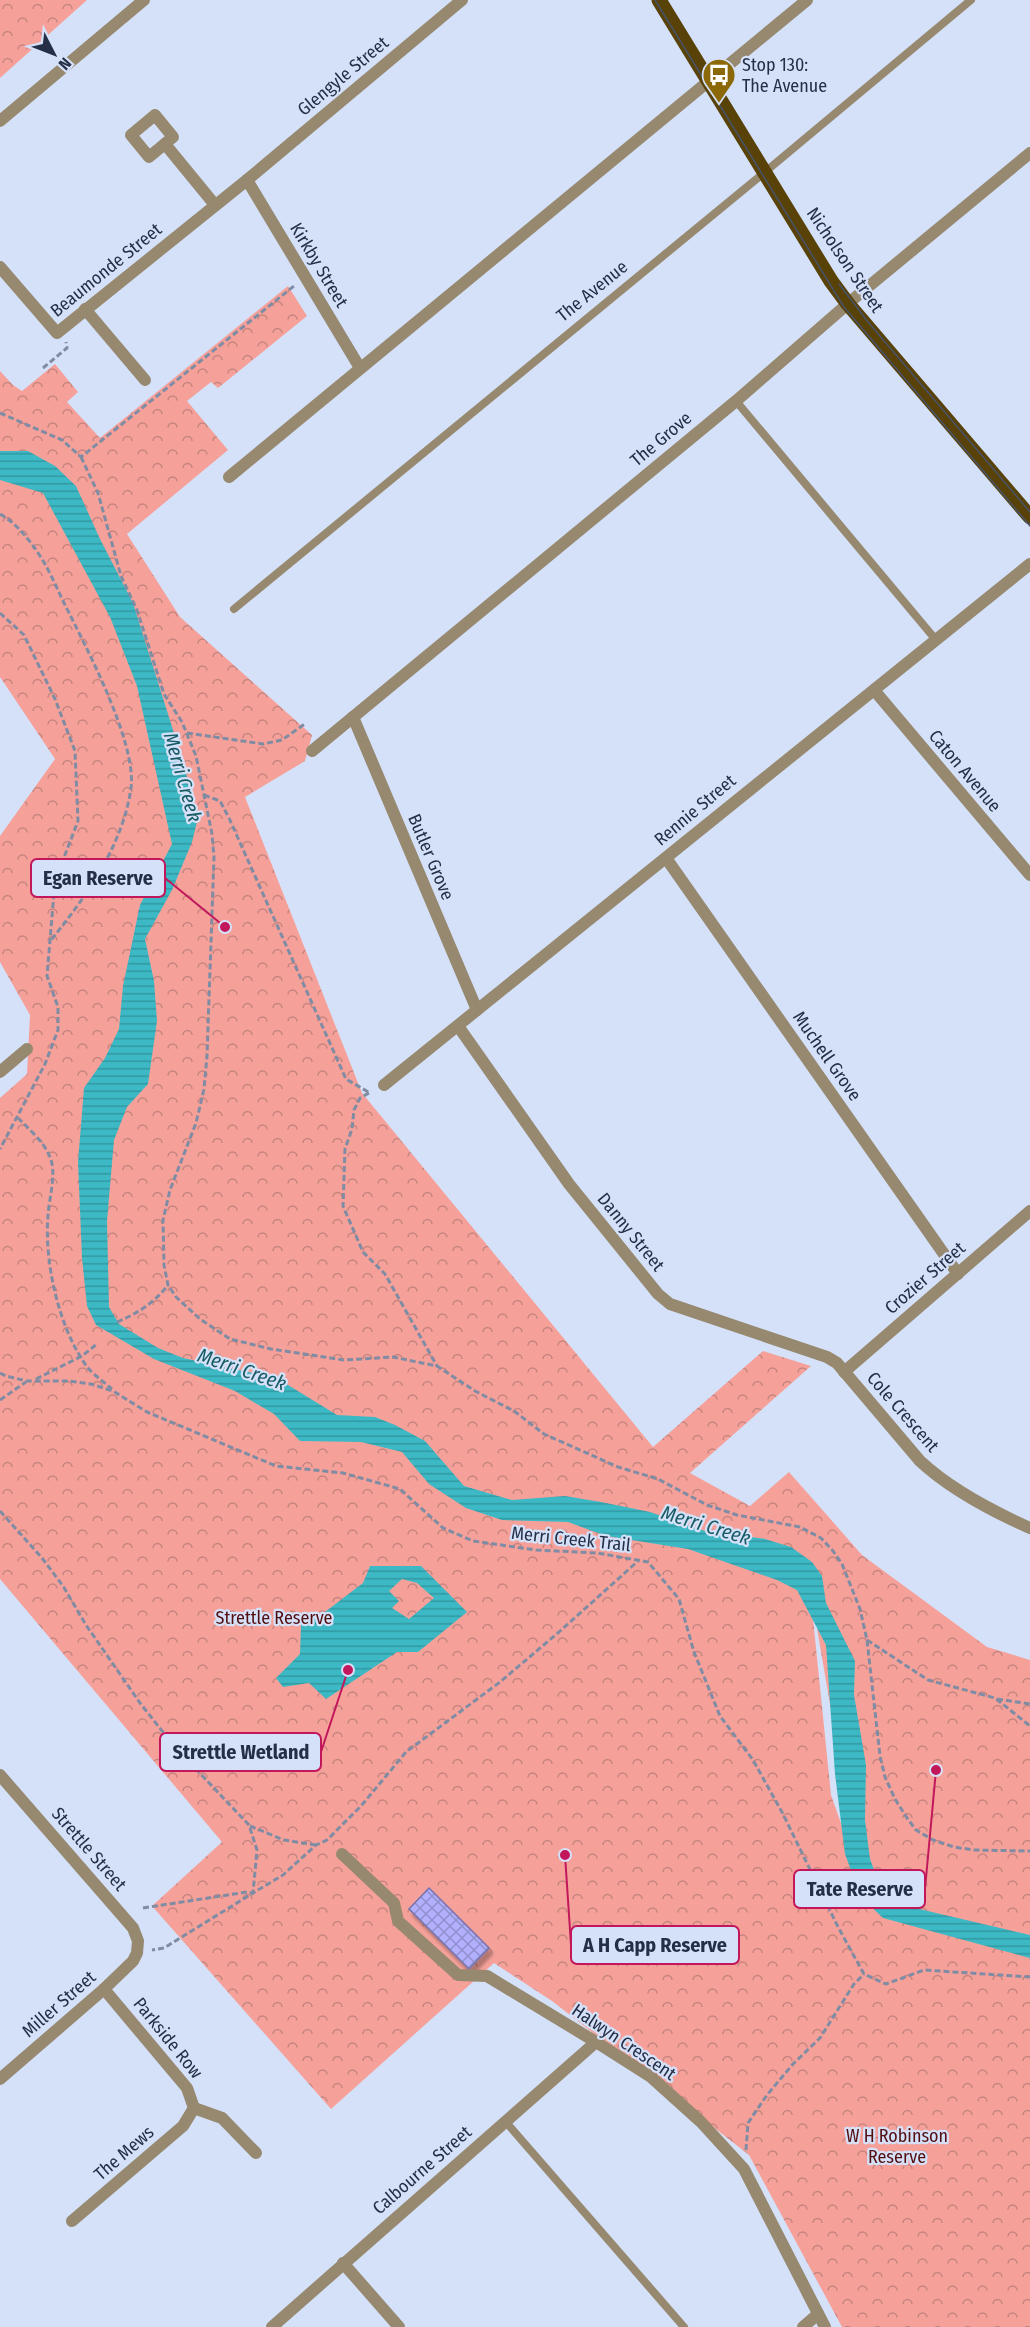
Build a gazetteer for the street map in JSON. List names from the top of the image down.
{
  "streets": {
    "main road": ["Nicholson Street"],
    "street": [
      "Glengyle Street",
      "Kirkby Street",
      "Beaumonde Street",
      "The Grove",
      "Caton Avenue",
      "Rennie Street",
      "Butler Grove",
      "Muchell Grove",
      "Danny Street",
      "Crozier Street",
      "Cole Crescent",
      "Strettle Street",
      "Miller Street",
      "Parkside Row",
      "Halwyn Crescent",
      "The Mews",
      "Calbourne Street"
    ],
    "lane": ["The Avenue"],
    "path": ["Merri Creek Trail"]
  },
  "crossings": [
    ["Glengyle Street", "Kirkby Street"],
    ["Glengyle Street", "Beaumonde Street"],
    ["Nicholson Street", "The Avenue"],
    ["Nicholson Street", "The Grove"],
    ["Kirkby Street", "Beaumonde Street"],
    ["The Grove", "Butler Grove"],
    ["Caton Avenue", "Rennie Street"],
    ["Rennie Street", "Butler Grove"],
    ["Rennie Street", "Muchell Grove"],
    ["Rennie Street", "Danny Street"],
    ["Muchell Grove", "Crozier Street"],
    ["Danny Street", "Crozier Street"],
    ["Danny Street", "Cole Crescent"],
    ["Crozier Street", "Cole Crescent"],
    ["Strettle Street", "Miller Street"],
    ["Miller Street", "Parkside Row"],
    ["Parkside Row", "The Mews"],
    ["Halwyn Crescent", "Calbourne Street"]
  ],
  "water": ["Merri Creek"],
  "parks": ["Strettle Reserve", "W H Robinson Reserve"],
  "places": {
    "bus stop": ["Stop 130: The Avenue"],
    "other": [
      "Egan Reserve",
      "Strettle Wetland",
      "Tate Reserve",
      "A H Capp Reserve"
    ]
  },
  "north": "bottom right"
}
